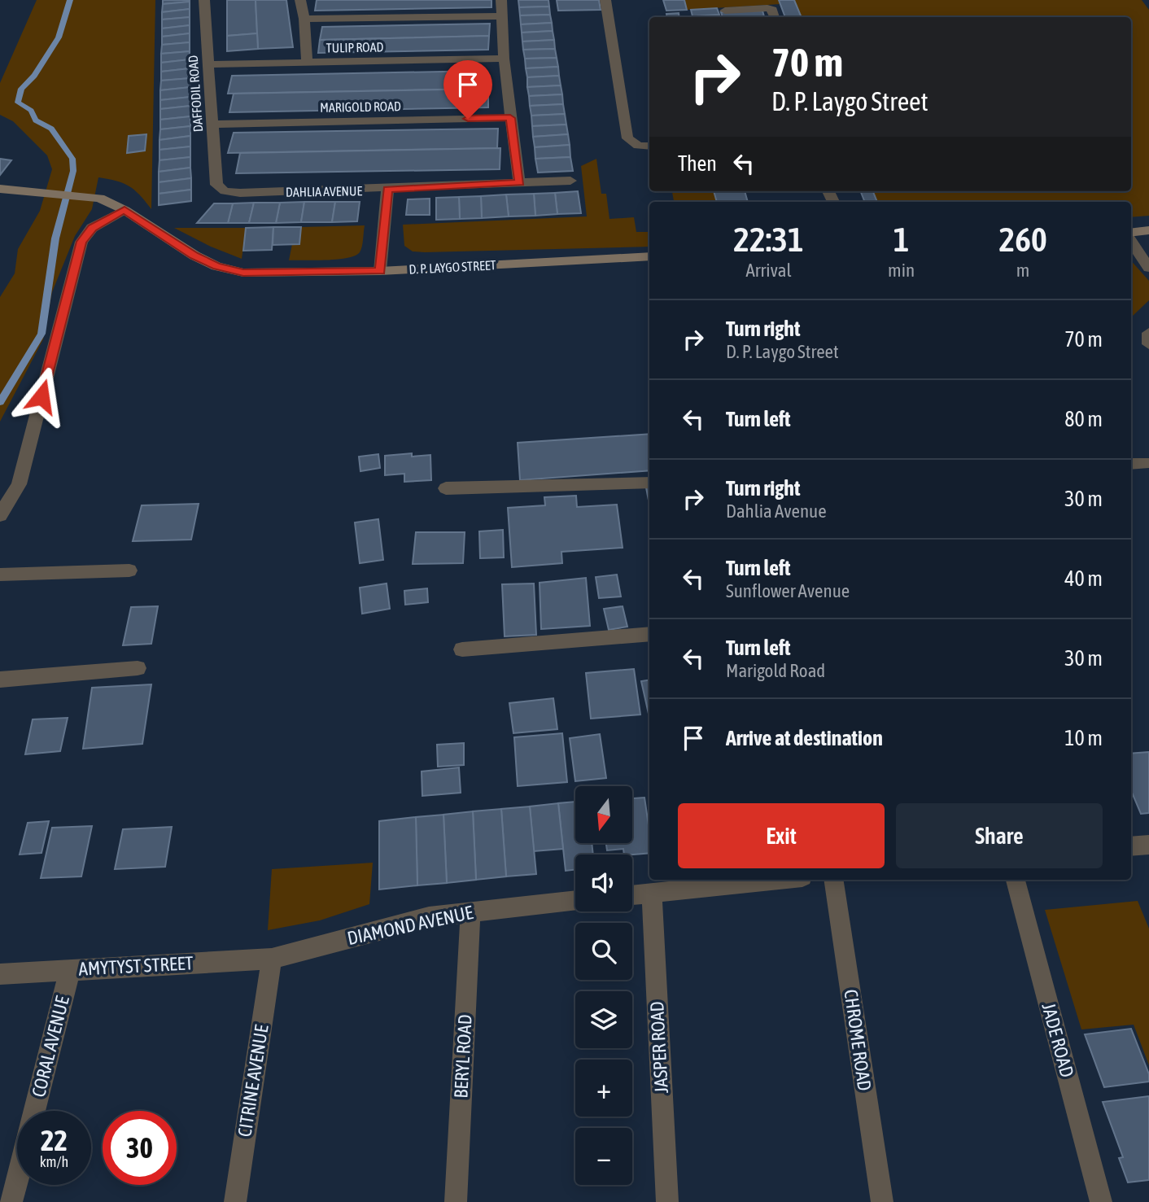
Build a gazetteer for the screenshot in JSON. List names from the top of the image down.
{
  "streets": {
    "main road": ["D. P. LAYGO STREET"],
    "street": [
      "TULIP ROAD",
      "DAFFODIL ROAD",
      "MARIGOLD ROAD",
      "DAHLIA AVENUE",
      "DIAMOND AVENUE",
      "AMYTYST STREET",
      "CHROME ROAD",
      "JADE ROAD",
      "CORAL AVENUE",
      "JASPER ROAD",
      "BERYL ROAD",
      "CITRINE AVENUE"
    ]
  },
  "crossings": [
    ["TULIP ROAD", "DAFFODIL ROAD"],
    ["DAFFODIL ROAD", "MARIGOLD ROAD"],
    ["DAFFODIL ROAD", "DAHLIA AVENUE"],
    ["DIAMOND AVENUE", "AMYTYST STREET"],
    ["DIAMOND AVENUE", "BERYL ROAD"],
    ["DIAMOND AVENUE", "CITRINE AVENUE"],
    ["AMYTYST STREET", "CORAL AVENUE"],
    ["AMYTYST STREET", "CITRINE AVENUE"]
  ],
  "north": "bottom",
  "page": {
    "turn": ["70 m", "D. P. Laygo Street"],
    "then": "Then",
    "eta": [
      "22:31",
      "Arrival",
      "1",
      "min",
      "260",
      "m"
    ],
    "list": [
      {
        "name": "Turn right",
        "note": "D. P. Laygo Street",
        "value": "70 m"
      },
      {
        "name": "Turn left",
        "value": "80 m"
      },
      {
        "name": "Turn right",
        "note": "Dahlia Avenue",
        "value": "30 m"
      },
      {
        "name": "Turn left",
        "note": "Sunflower Avenue",
        "value": "40 m"
      },
      {
        "name": "Turn left",
        "note": "Marigold Road",
        "value": "30 m"
      },
      {
        "name": "Arrive at destination",
        "value": "10 m"
      }
    ],
    "map_buttons": ["+", "−"],
    "buttons": ["Exit", "Share"],
    "speed": "22 km/h",
    "limit": "30"
  }
}
